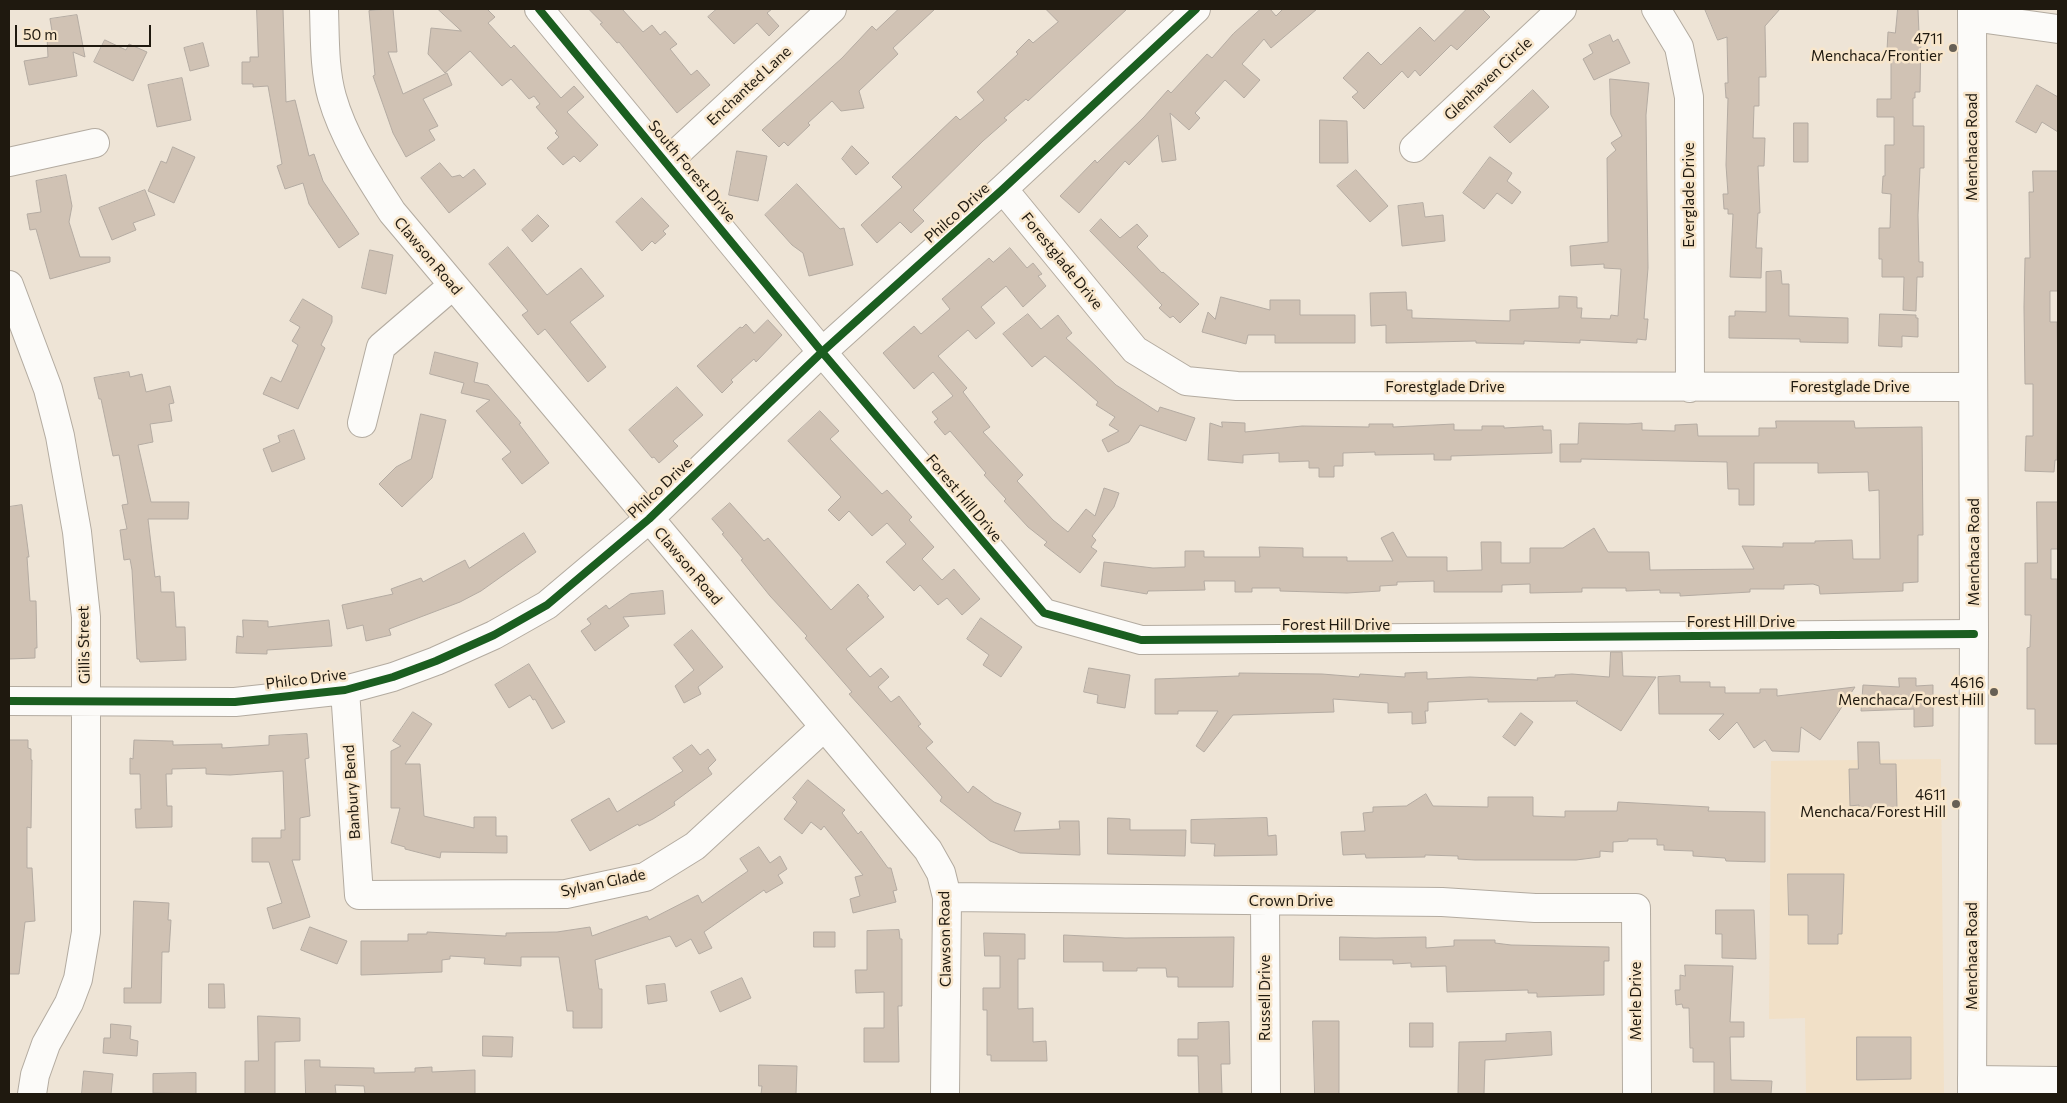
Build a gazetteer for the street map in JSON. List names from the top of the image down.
{
  "streets": {
    "street": [
      "Glenhaven Circle",
      "Enchanted Lane",
      "Menchaca Road",
      "South Forest Drive",
      "Everglade Drive",
      "Philco Drive",
      "Clawson Road",
      "Forestglade Drive",
      "Forest Hill Drive",
      "Gillis Street",
      "Banbury Bend",
      "Sylvan Glade",
      "Crown Drive",
      "Russell Drive",
      "Merle Drive"
    ]
  },
  "crossings": [
    ["Enchanted Lane", "South Forest Drive"],
    ["Menchaca Road", "Forestglade Drive"],
    ["Menchaca Road", "Forest Hill Drive"],
    ["South Forest Drive", "Philco Drive"],
    ["South Forest Drive", "Forest Hill Drive"],
    ["Everglade Drive", "Forestglade Drive"],
    ["Philco Drive", "Clawson Road"],
    ["Philco Drive", "Forestglade Drive"],
    ["Philco Drive", "Forest Hill Drive"],
    ["Philco Drive", "Gillis Street"],
    ["Philco Drive", "Banbury Bend"],
    ["Clawson Road", "Sylvan Glade"],
    ["Clawson Road", "Crown Drive"],
    ["Banbury Bend", "Sylvan Glade"],
    ["Crown Drive", "Russell Drive"],
    ["Crown Drive", "Merle Drive"]
  ],
  "places": ["4711 Menchaca/Frontier", "4616 Menchaca/Forest Hill", "4611 Menchaca/Forest Hill"],
  "scale_bar": "50 m"
}
